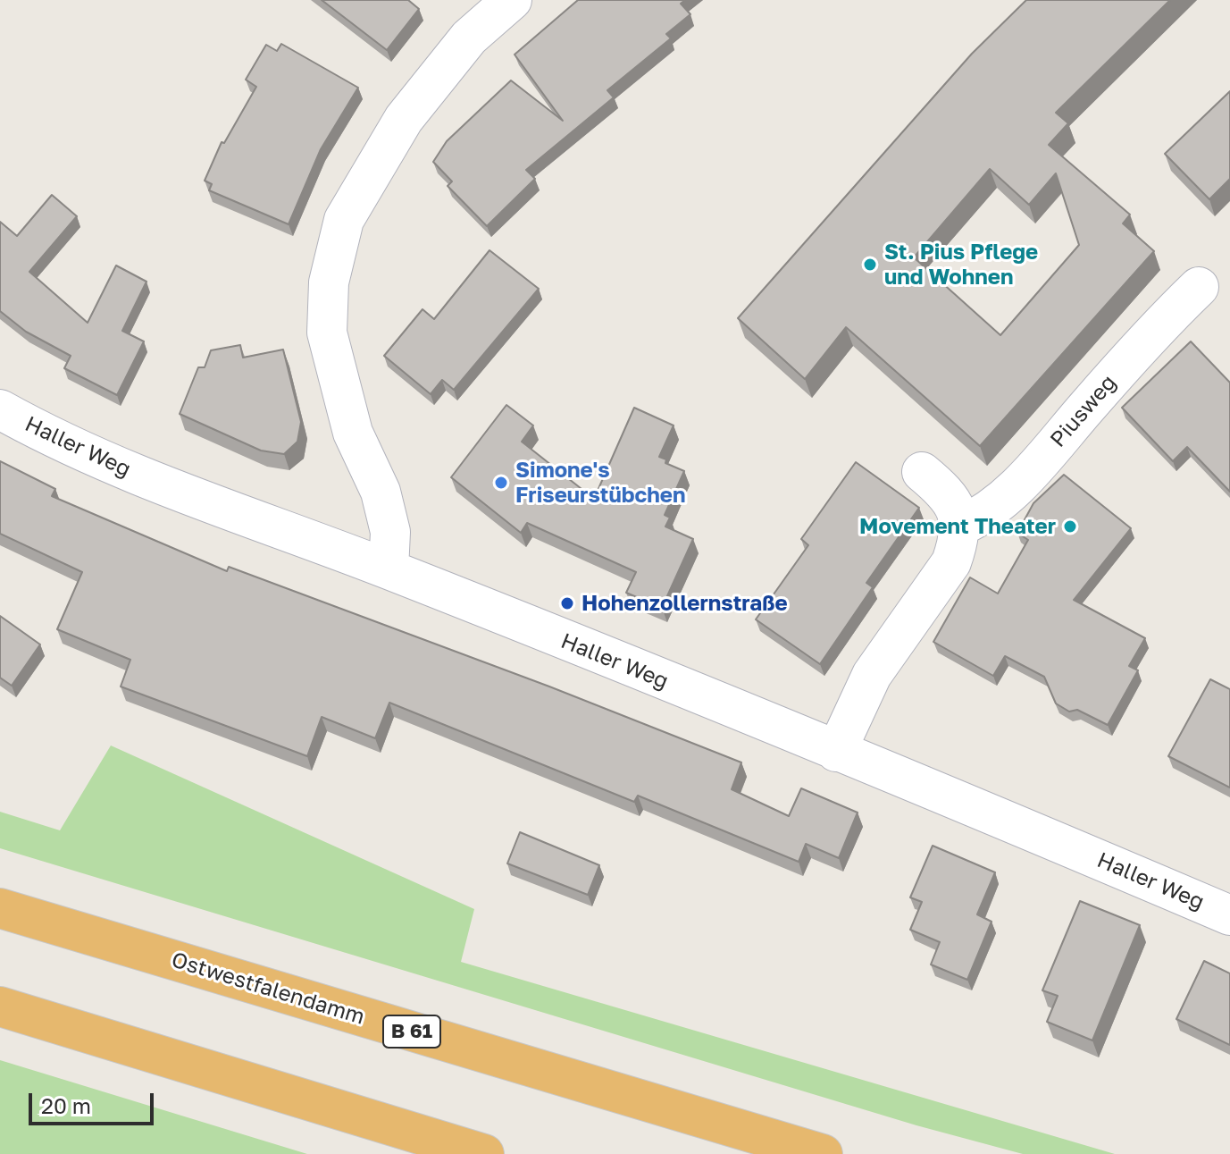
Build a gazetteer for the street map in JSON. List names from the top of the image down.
{
  "streets": {
    "highway": ["Ostwestfalendamm", "B 61"],
    "street": ["Piusweg", "Haller Weg"]
  },
  "places": [
    "St. Pius Pflege und Wohnen",
    "Simone's Friseurstübchen",
    "Movement Theater",
    "Hohenzollernstraße"
  ],
  "scale_bar": "20 m"
}
